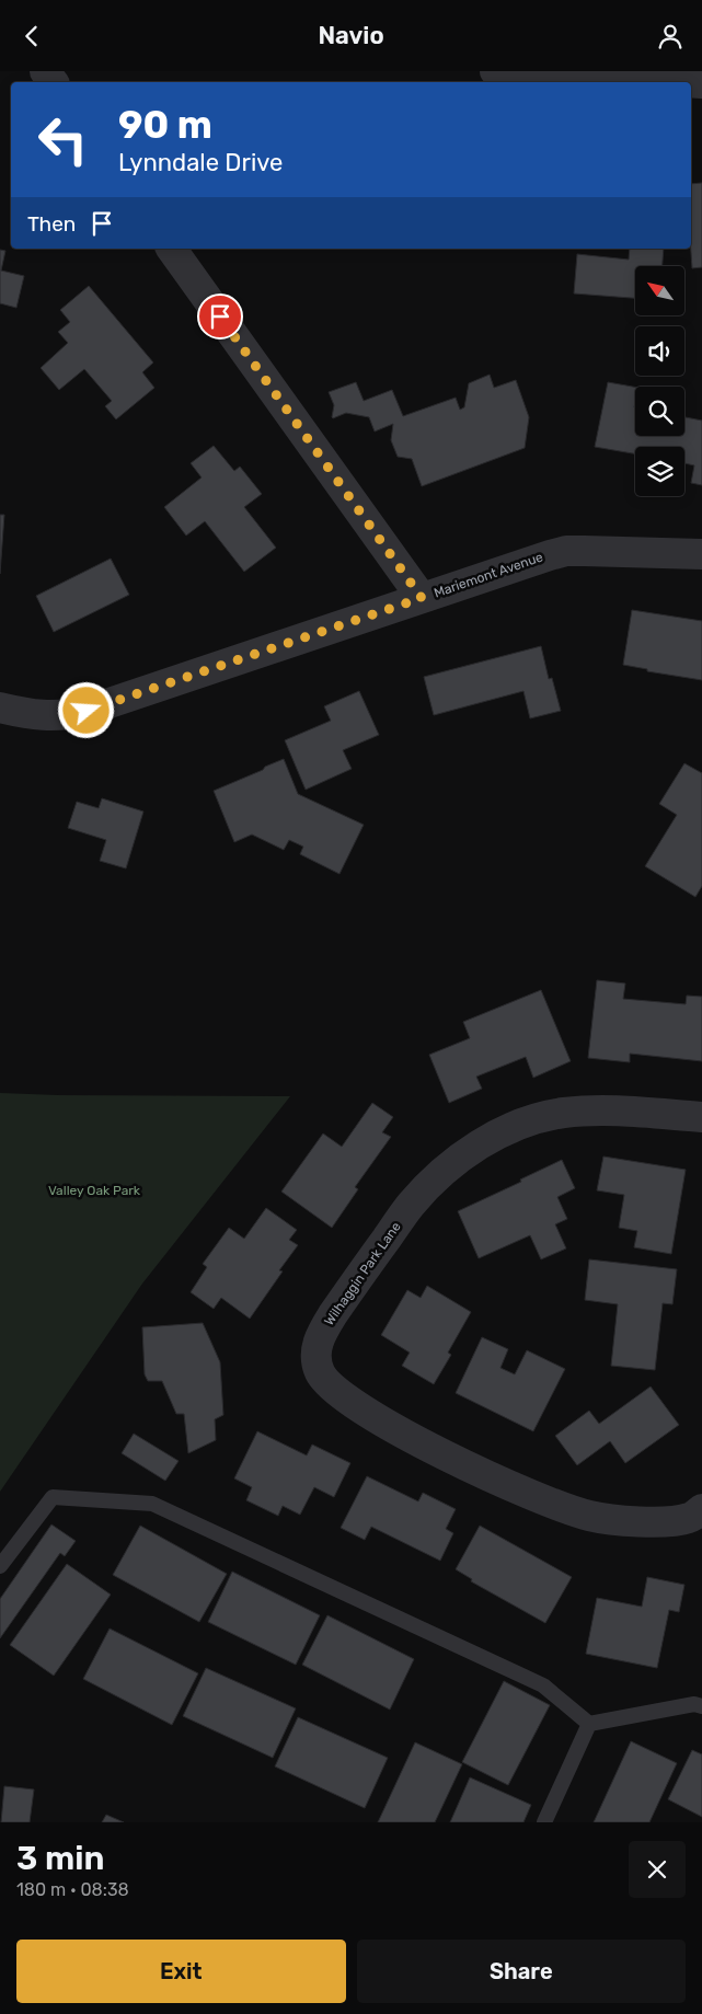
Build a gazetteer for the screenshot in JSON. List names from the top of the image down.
{
  "streets": {
    "street": ["Mariemont Avenue", "Wilhaggin Park Lane"]
  },
  "parks": ["Valley Oak Park"],
  "north": "top left",
  "page": {
    "header": "Navio",
    "turn": ["90 m", "Lynndale Drive"],
    "then": "Then",
    "heading": ["3 min", "180 m · 08:38"],
    "buttons": ["Exit", "Share"]
  }
}
